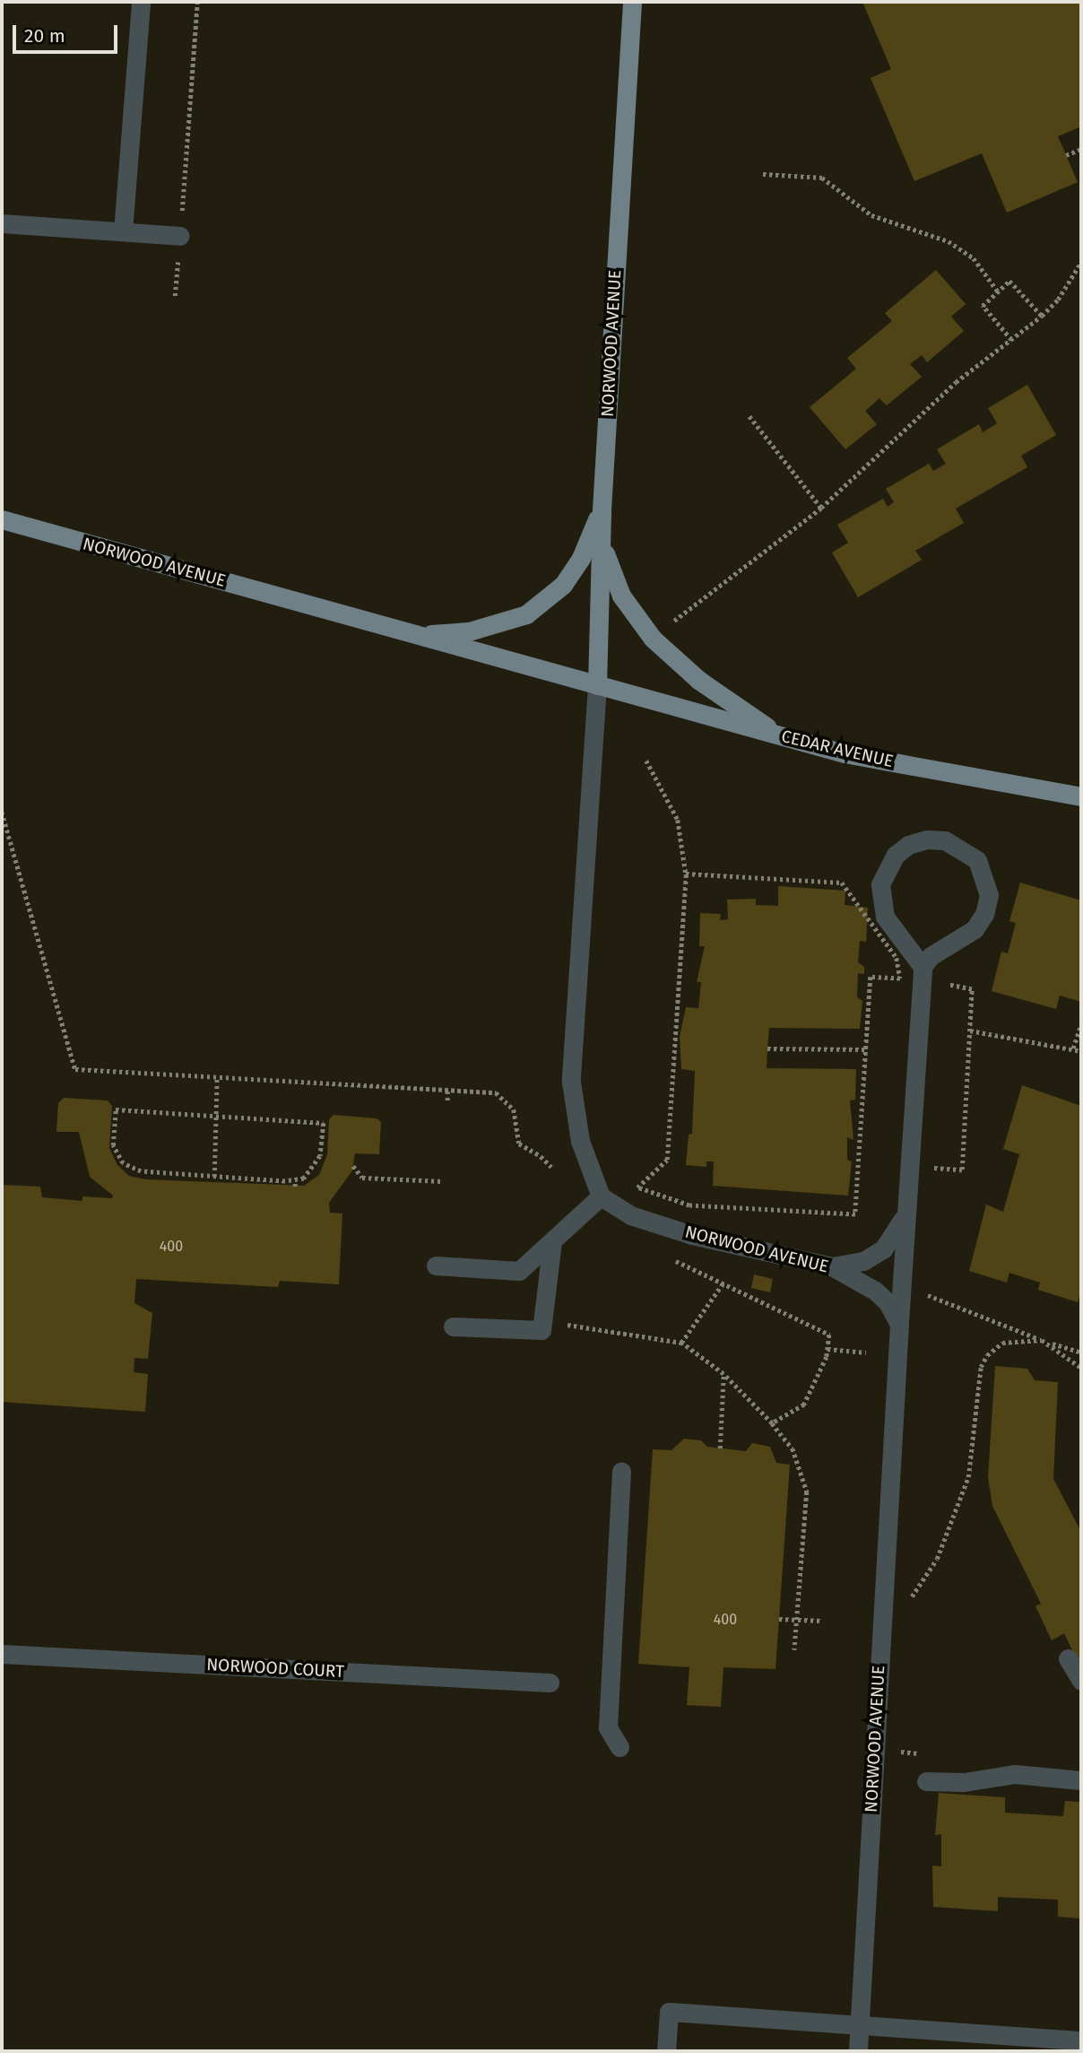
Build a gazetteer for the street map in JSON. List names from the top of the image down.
{
  "streets": {
    "main road": ["NORWOOD AVENUE", "CEDAR AVENUE"],
    "street": ["NORWOOD COURT"]
  },
  "crossings": [
    ["NORWOOD AVENUE", "CEDAR AVENUE"]
  ],
  "house_numbers": ["400", "400"],
  "scale_bar": "20 m"
}
